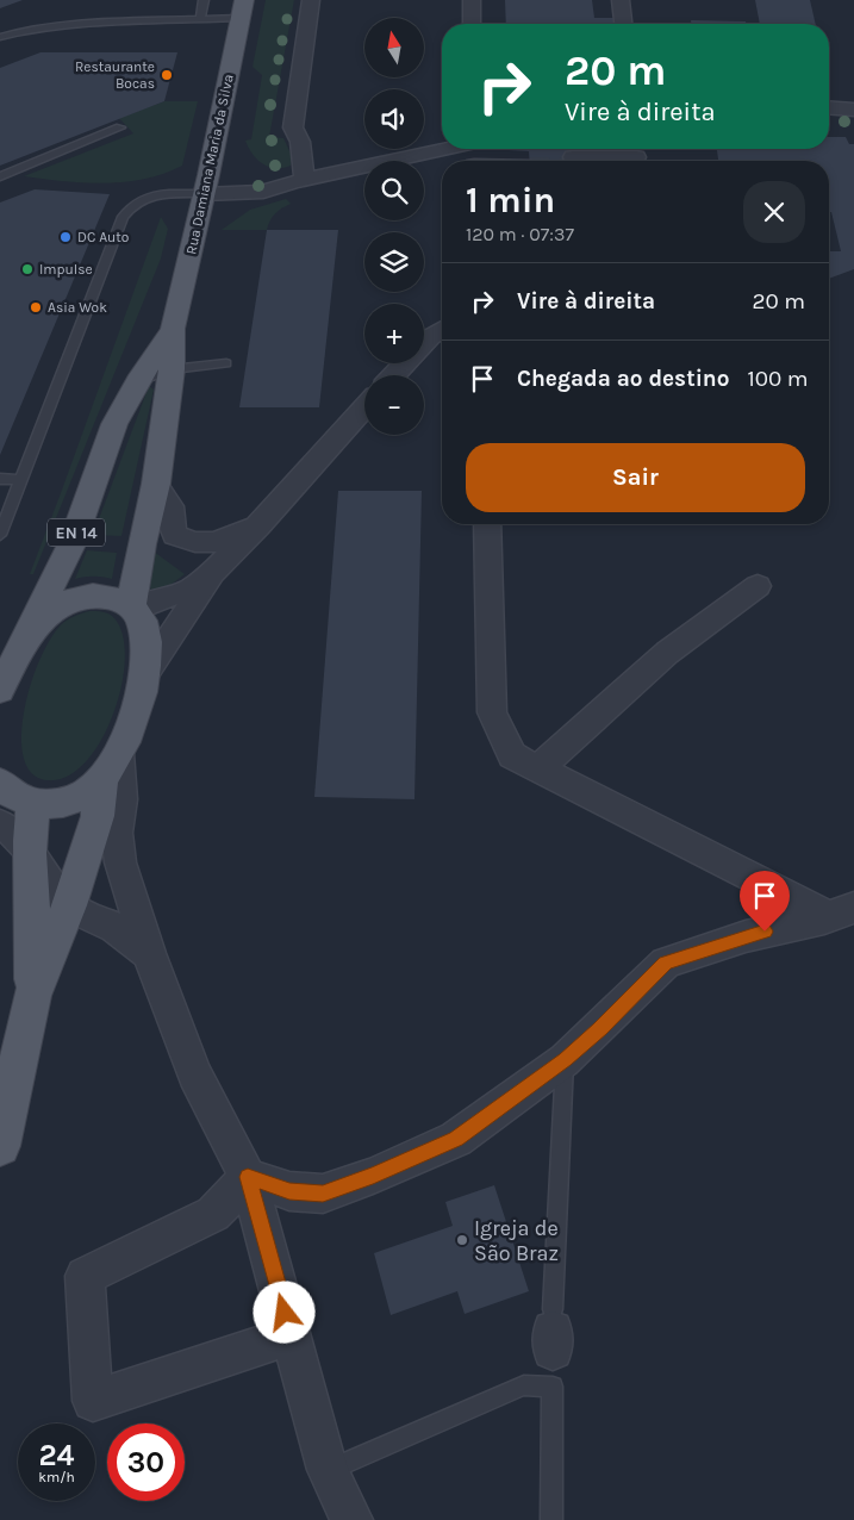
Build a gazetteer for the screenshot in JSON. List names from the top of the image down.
{
  "streets": {
    "main road": ["Rua Damiana Maria da Silva", "EN 14"]
  },
  "places": [
    "Restaurante Bocas",
    "DC Auto",
    "Impulse",
    "Asia Wok",
    "Igreja de São Braz"
  ],
  "north": "top",
  "page": {
    "map_buttons": ["+", "−"],
    "turn": ["20 m", "Vire à direita"],
    "heading": ["1 min", "120 m · 07:37"],
    "list": [
      {
        "name": "Vire à direita",
        "value": "20 m"
      },
      {
        "name": "Chegada ao destino",
        "value": "100 m"
      }
    ],
    "buttons": "Sair",
    "speed": "24 km/h",
    "limit": "30"
  }
}
